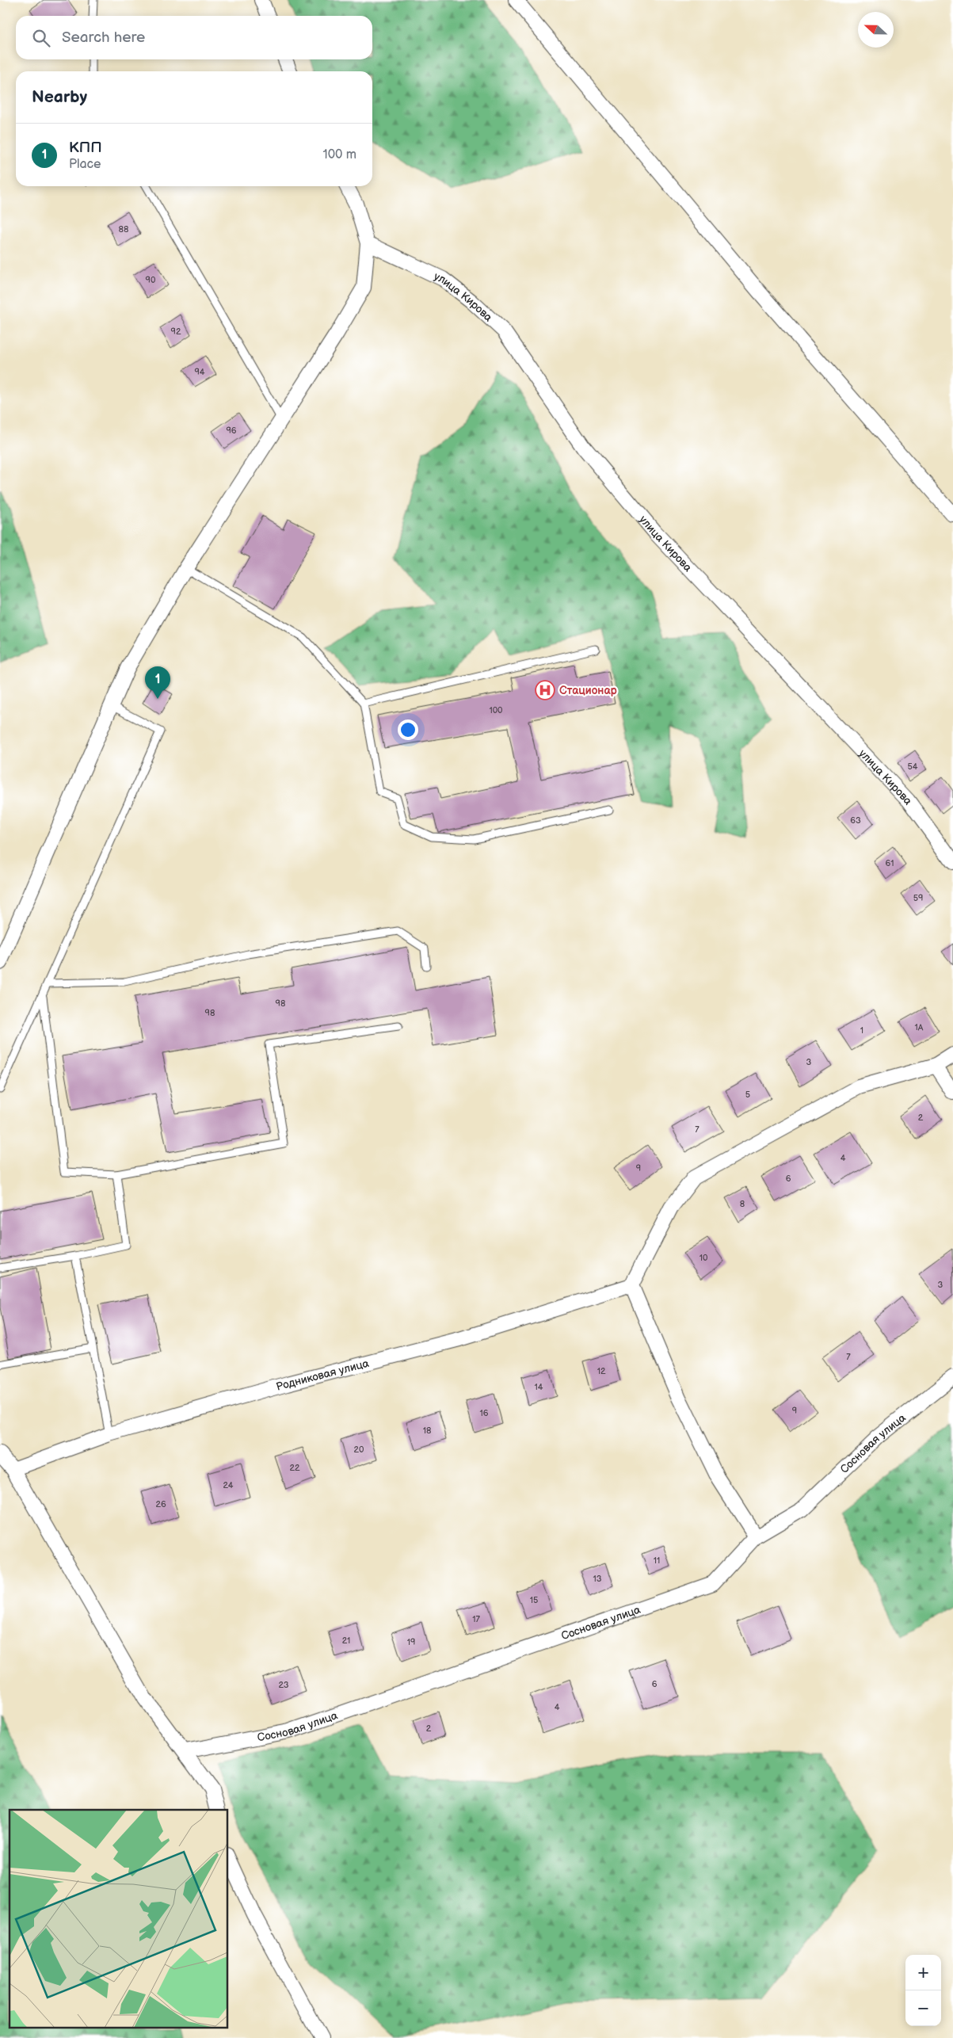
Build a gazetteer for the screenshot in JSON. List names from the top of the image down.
{
  "streets": {
    "street": ["улица Кирова", "Родниковая улица", "Сосновая улица"]
  },
  "places": {
    "hospital": ["Стационар"]
  },
  "house_numbers": [
    "88",
    "90",
    "92",
    "94",
    "96",
    "100",
    "54",
    "63",
    "61",
    "59",
    "98",
    "98",
    "1А",
    "1",
    "3",
    "5",
    "2",
    "7",
    "4",
    "9",
    "6",
    "8",
    "10",
    "3",
    "7",
    "12",
    "14",
    "9",
    "16",
    "18",
    "20",
    "22",
    "24",
    "26",
    "11",
    "13",
    "15",
    "17",
    "21",
    "19",
    "6",
    "23",
    "4",
    "2"
  ],
  "north": "left",
  "page": {
    "search": "Search here",
    "heading": "Nearby",
    "list": [
      {
        "mark": "1",
        "name": "КПП",
        "note": "Place",
        "value": "100 m"
      }
    ],
    "pins": "1",
    "map_buttons": ["+", "−"]
  }
}
